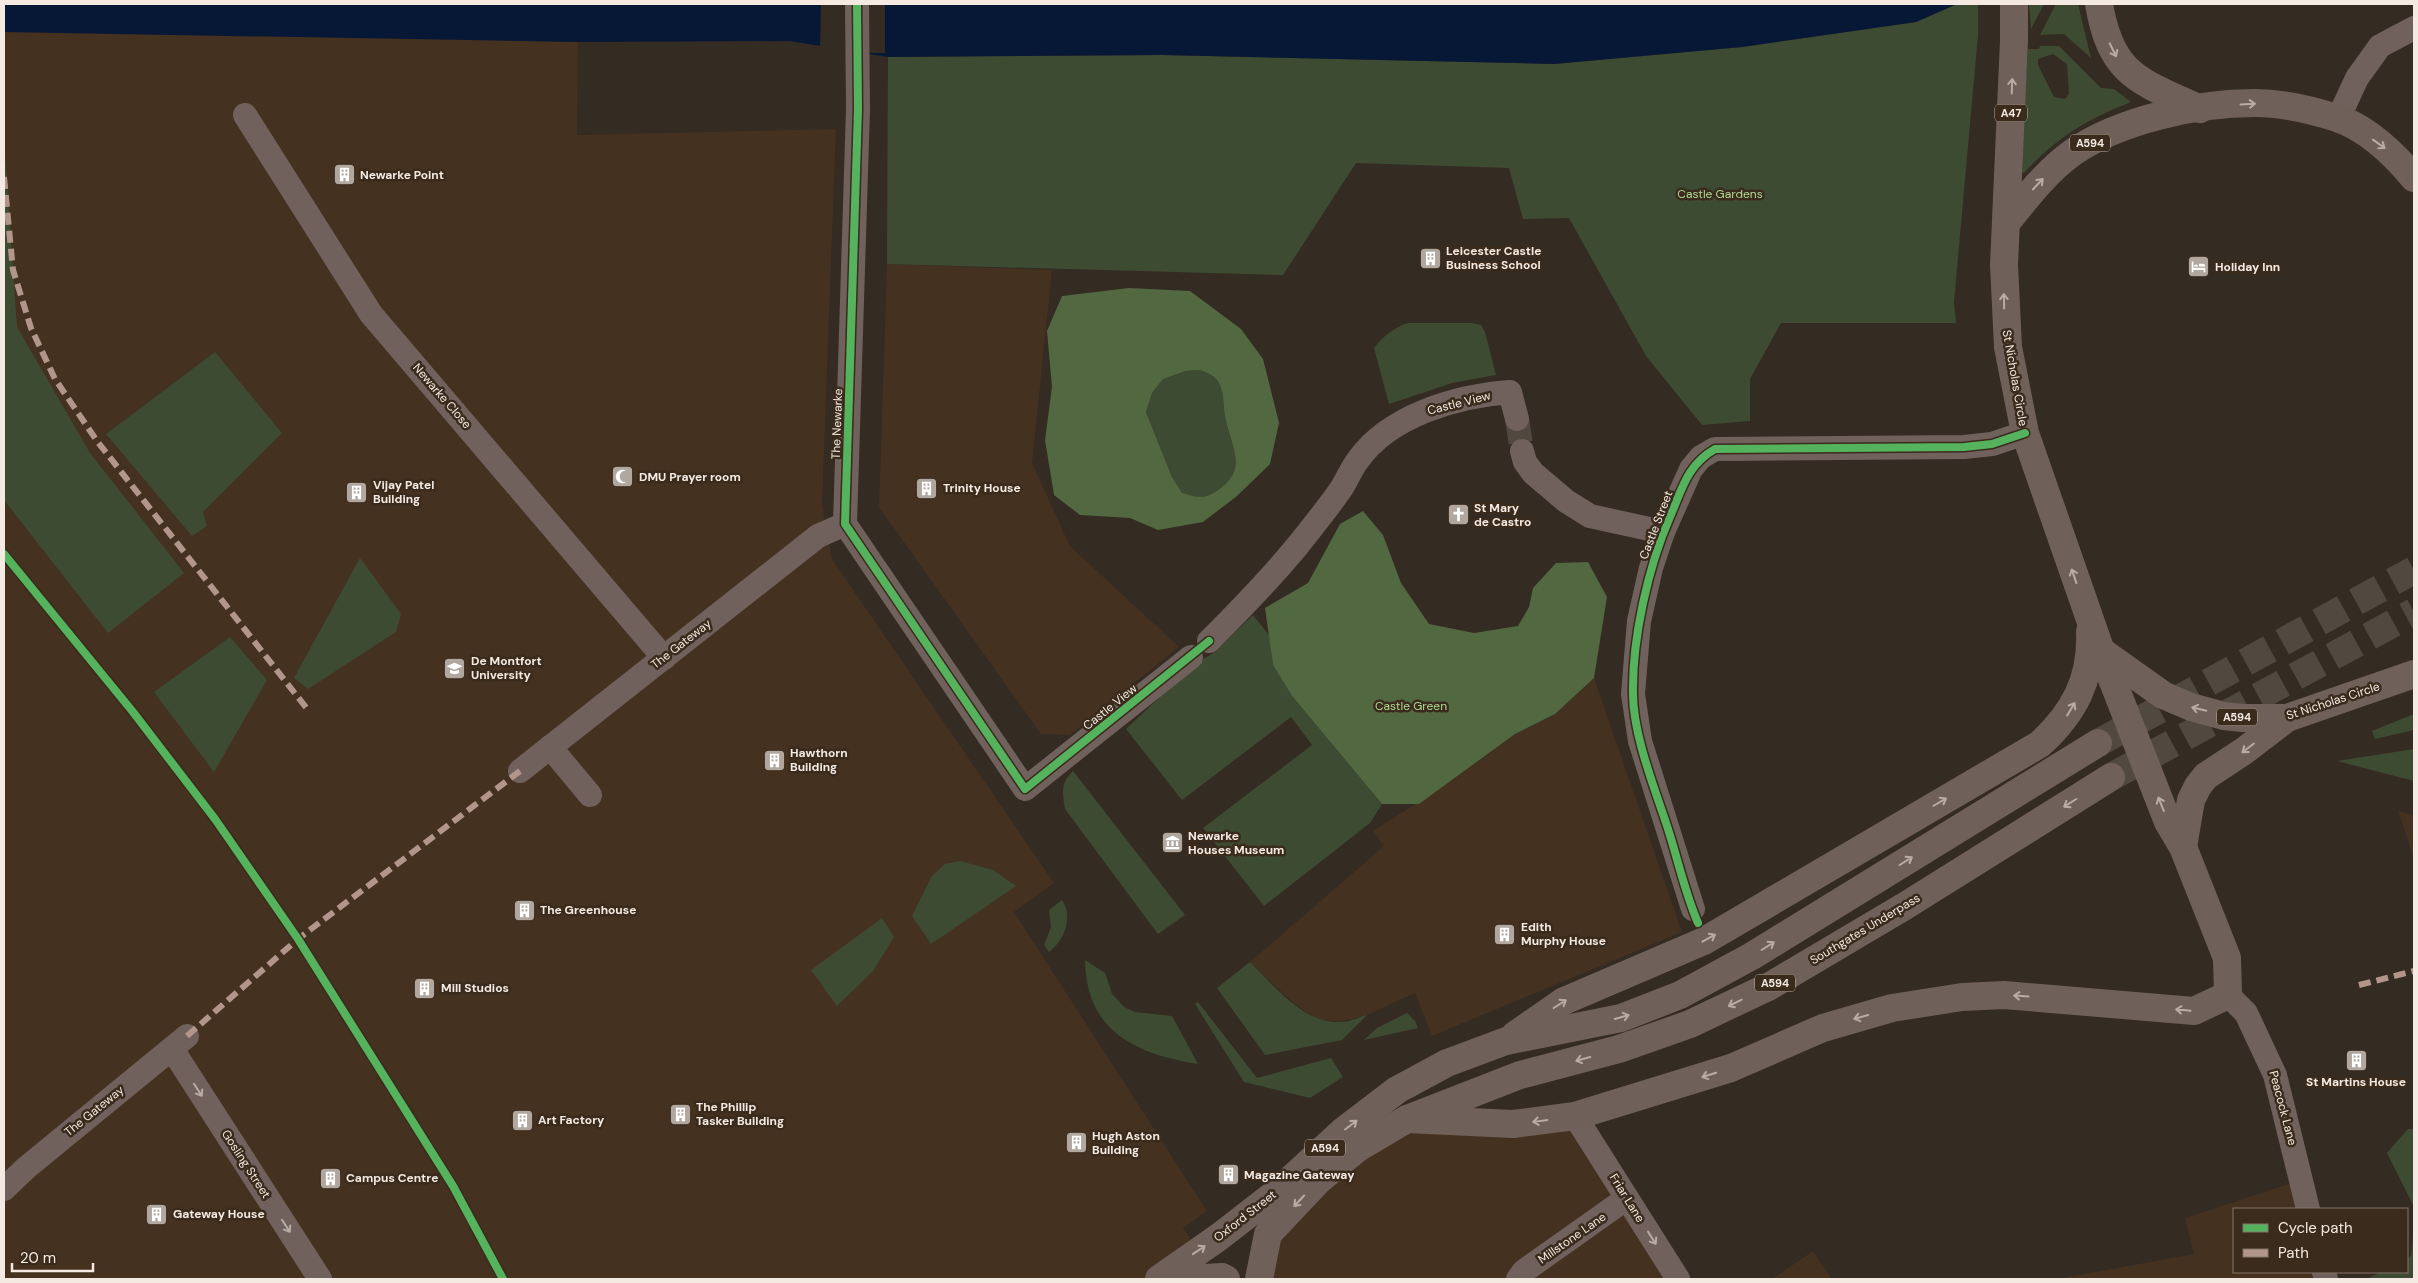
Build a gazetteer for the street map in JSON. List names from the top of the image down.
{
  "streets": {
    "main road": [
      "A47",
      "A594",
      "St Nicholas Circle",
      "Southgates Underpass",
      "Oxford Street"
    ],
    "street": [
      "Newarke Close",
      "Castle View",
      "The Newarke",
      "Castle Street",
      "The Gateway",
      "Peacock Lane",
      "Gosling Street",
      "Friar Lane",
      "Millstone Lane"
    ]
  },
  "crossings": [
    ["A47", "A594"],
    ["A47", "St Nicholas Circle"],
    ["A594", "St Nicholas Circle"],
    ["A594", "Southgates Underpass"],
    ["A594", "Peacock Lane"],
    ["A594", "Oxford Street"],
    ["St Nicholas Circle", "Castle Street"],
    ["Newarke Close", "The Gateway"],
    ["Castle View", "The Newarke"],
    ["Castle View", "The Gateway"],
    ["The Newarke", "The Gateway"],
    ["The Gateway", "Gosling Street"],
    ["Friar Lane", "Millstone Lane"]
  ],
  "one_way": ["Gosling Street", "Friar Lane"],
  "parks": ["Castle Gardens", "Castle Green"],
  "places": {
    "building": [
      "Newarke Point",
      "Leicester Castle Business School",
      "Trinity House",
      "Vijay Patel Building",
      "Hawthorn Building",
      "The Greenhouse",
      "Edith Murphy House",
      "Mill Studios",
      "St Martins House",
      "The Phillip Tasker Building",
      "Art Factory",
      "Hugh Aston Building",
      "Magazine Gateway",
      "Campus Centre",
      "Gateway House"
    ],
    "hotel": ["Holiday Inn"],
    "mosque": ["DMU Prayer room"],
    "church": ["St Mary de Castro"],
    "school or university": ["De Montfort University"],
    "museum": ["Newarke Houses Museum"]
  },
  "legend": ["Cycle path", "Path"],
  "scale_bar": "20 m"
}
